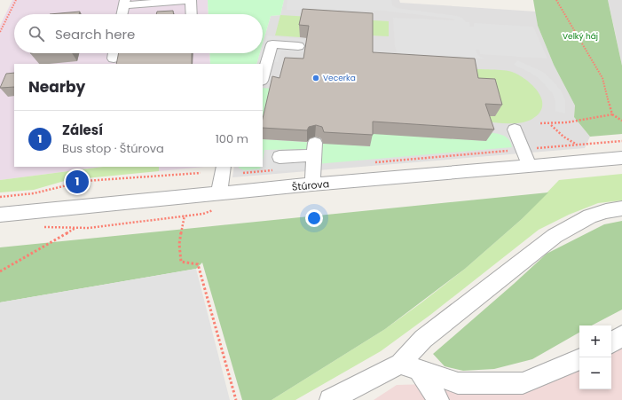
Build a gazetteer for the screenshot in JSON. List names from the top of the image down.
{
  "streets": {
    "street": ["Štúrova"]
  },
  "parks": ["Velký háj"],
  "places": ["Vecerka"],
  "page": {
    "search": "Search here",
    "heading": "Nearby",
    "list": [
      {
        "mark": "1",
        "name": "Zálesí",
        "note": "Bus stop · Štúrova",
        "value": "100 m"
      }
    ],
    "pins": "1",
    "map_buttons": ["+", "−"]
  }
}
